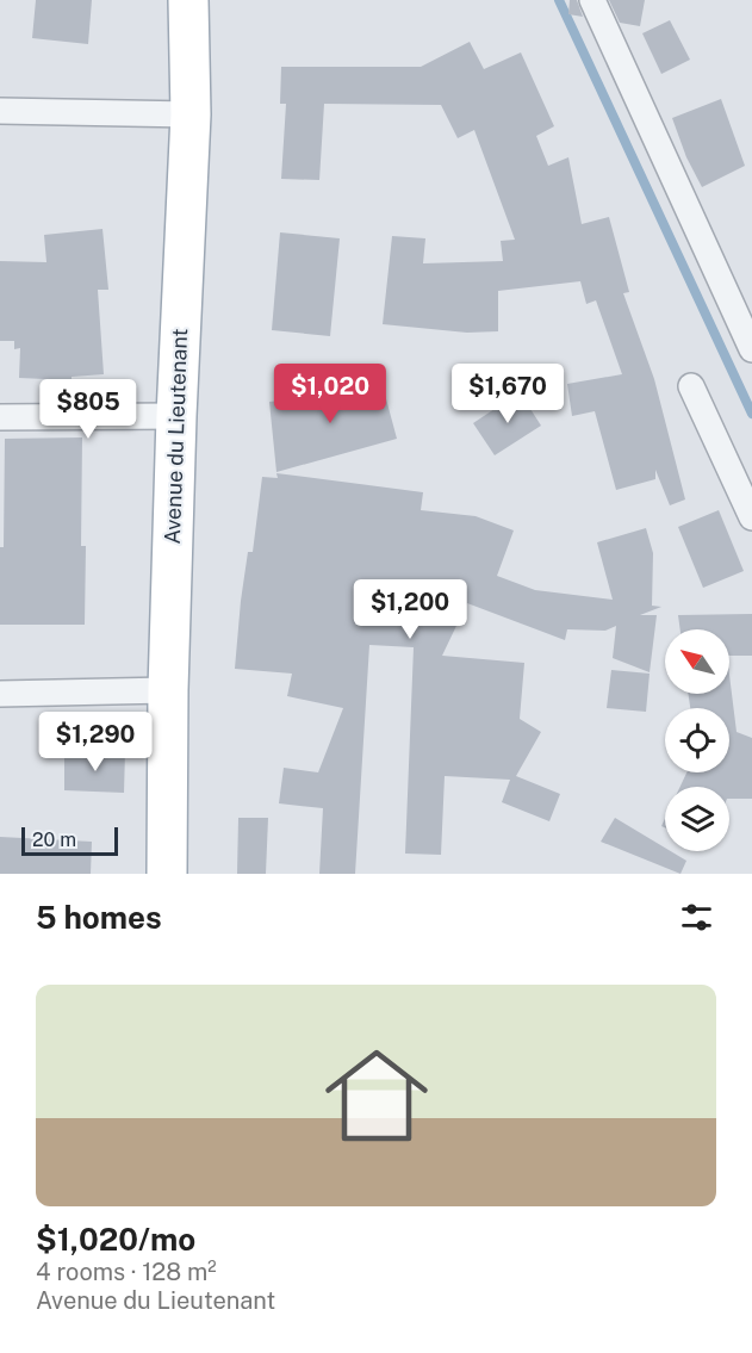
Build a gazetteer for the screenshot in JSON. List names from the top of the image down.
{
  "streets": {
    "main road": ["Avenue du Lieutenant"]
  },
  "scale_bar": "20 m",
  "north": "top left",
  "page": {
    "price": [
      "$1,020",
      "$1,670",
      "$805",
      "$1,200",
      "$1,290"
    ],
    "scale": "20 m",
    "heading": "5 homes",
    "list": [
      {
        "name": "$1,020/mo",
        "note": "4 rooms · 128 m² · Avenue du Lieutenant"
      }
    ]
  }
}
